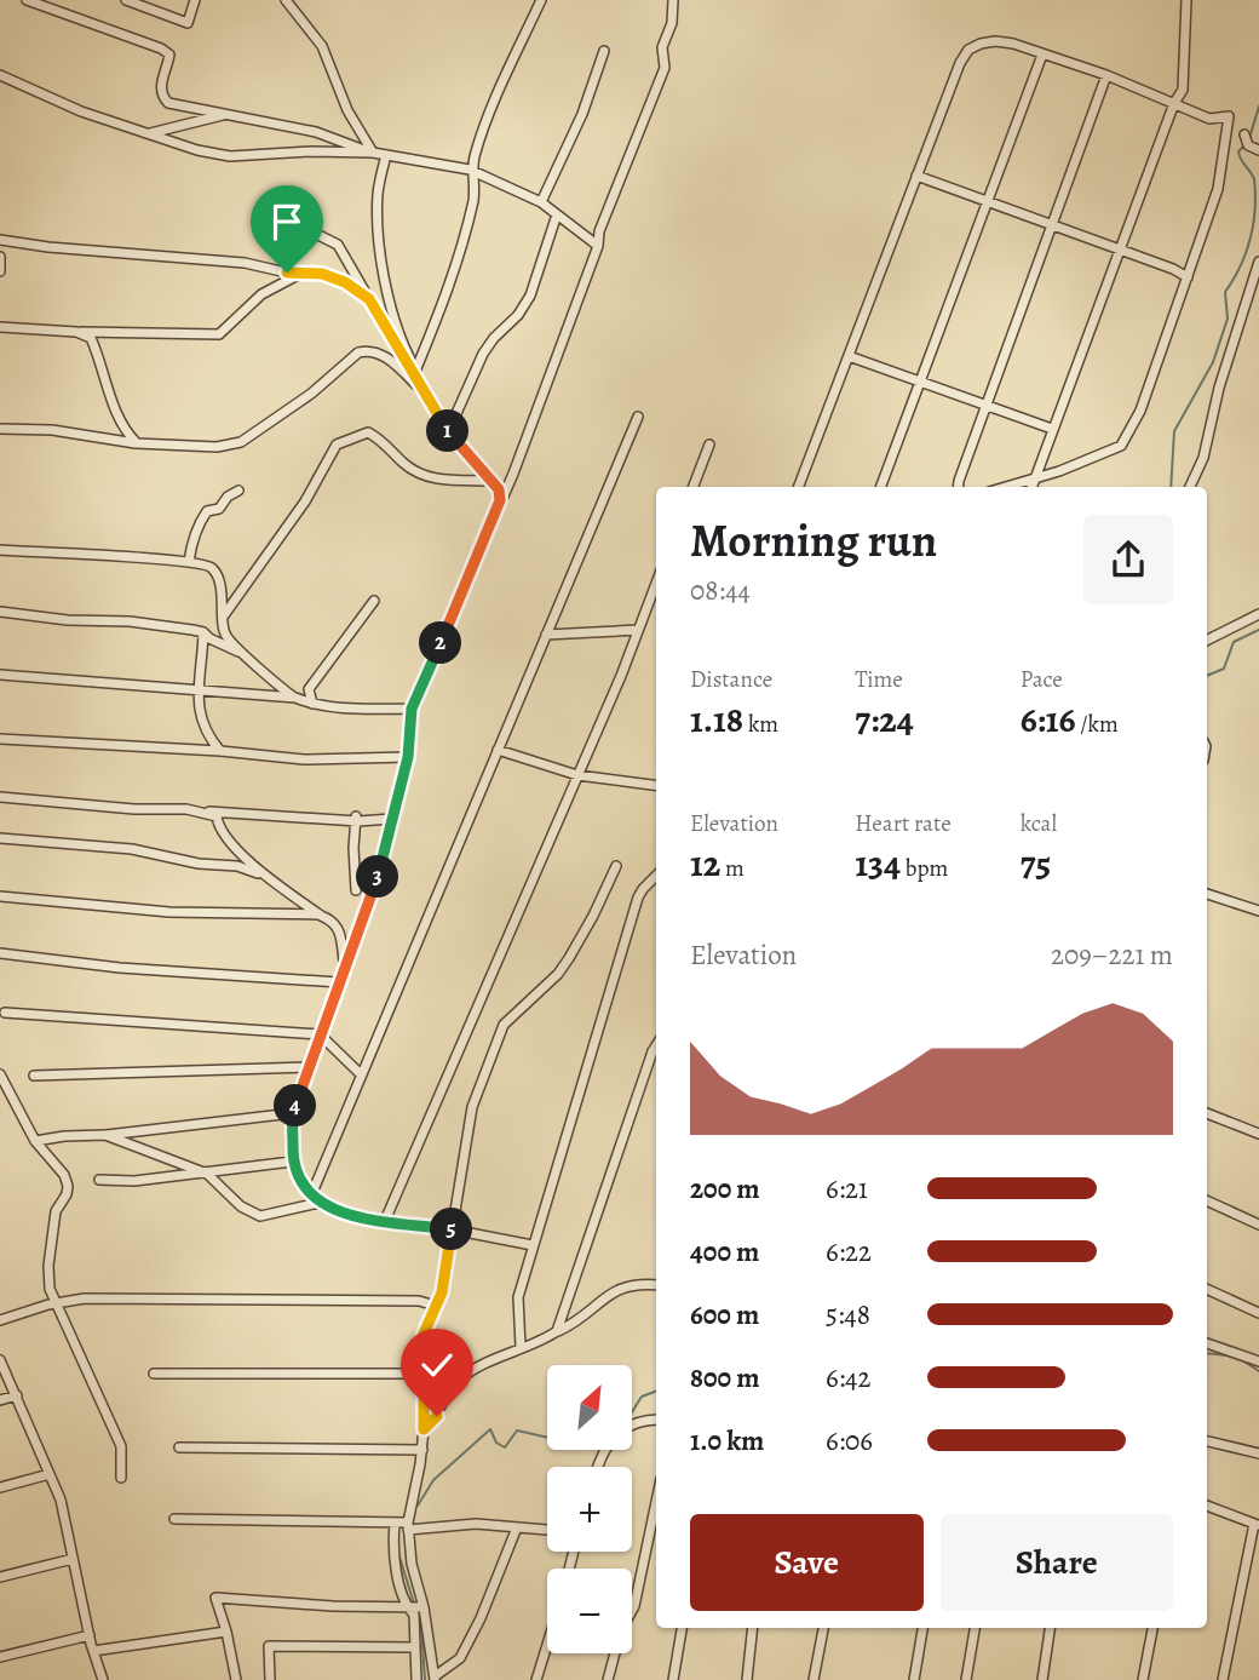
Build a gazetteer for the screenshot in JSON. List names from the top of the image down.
{
  "north": "top right",
  "page": {
    "pins": [
      "1",
      "2",
      "3",
      "4",
      "5"
    ],
    "heading": ["Morning run", "08:44"],
    "stats": [
      ["Distance", "1.18 km"],
      ["Time", "7:24"],
      ["Pace", "6:16 /km"],
      ["Elevation", "12 m"],
      ["Heart rate", "134 bpm"],
      ["kcal", "75"]
    ],
    "chart": ["Elevation", "209–221 m"],
    "list": [
      {
        "name": "200 m",
        "note": "6:21"
      },
      {
        "name": "400 m",
        "note": "6:22"
      },
      {
        "name": "600 m",
        "note": "5:48"
      },
      {
        "name": "800 m",
        "note": "6:42"
      },
      {
        "name": "1.0 km",
        "note": "6:06"
      }
    ],
    "map_buttons": ["+", "−"],
    "buttons": ["Save", "Share"]
  }
}
